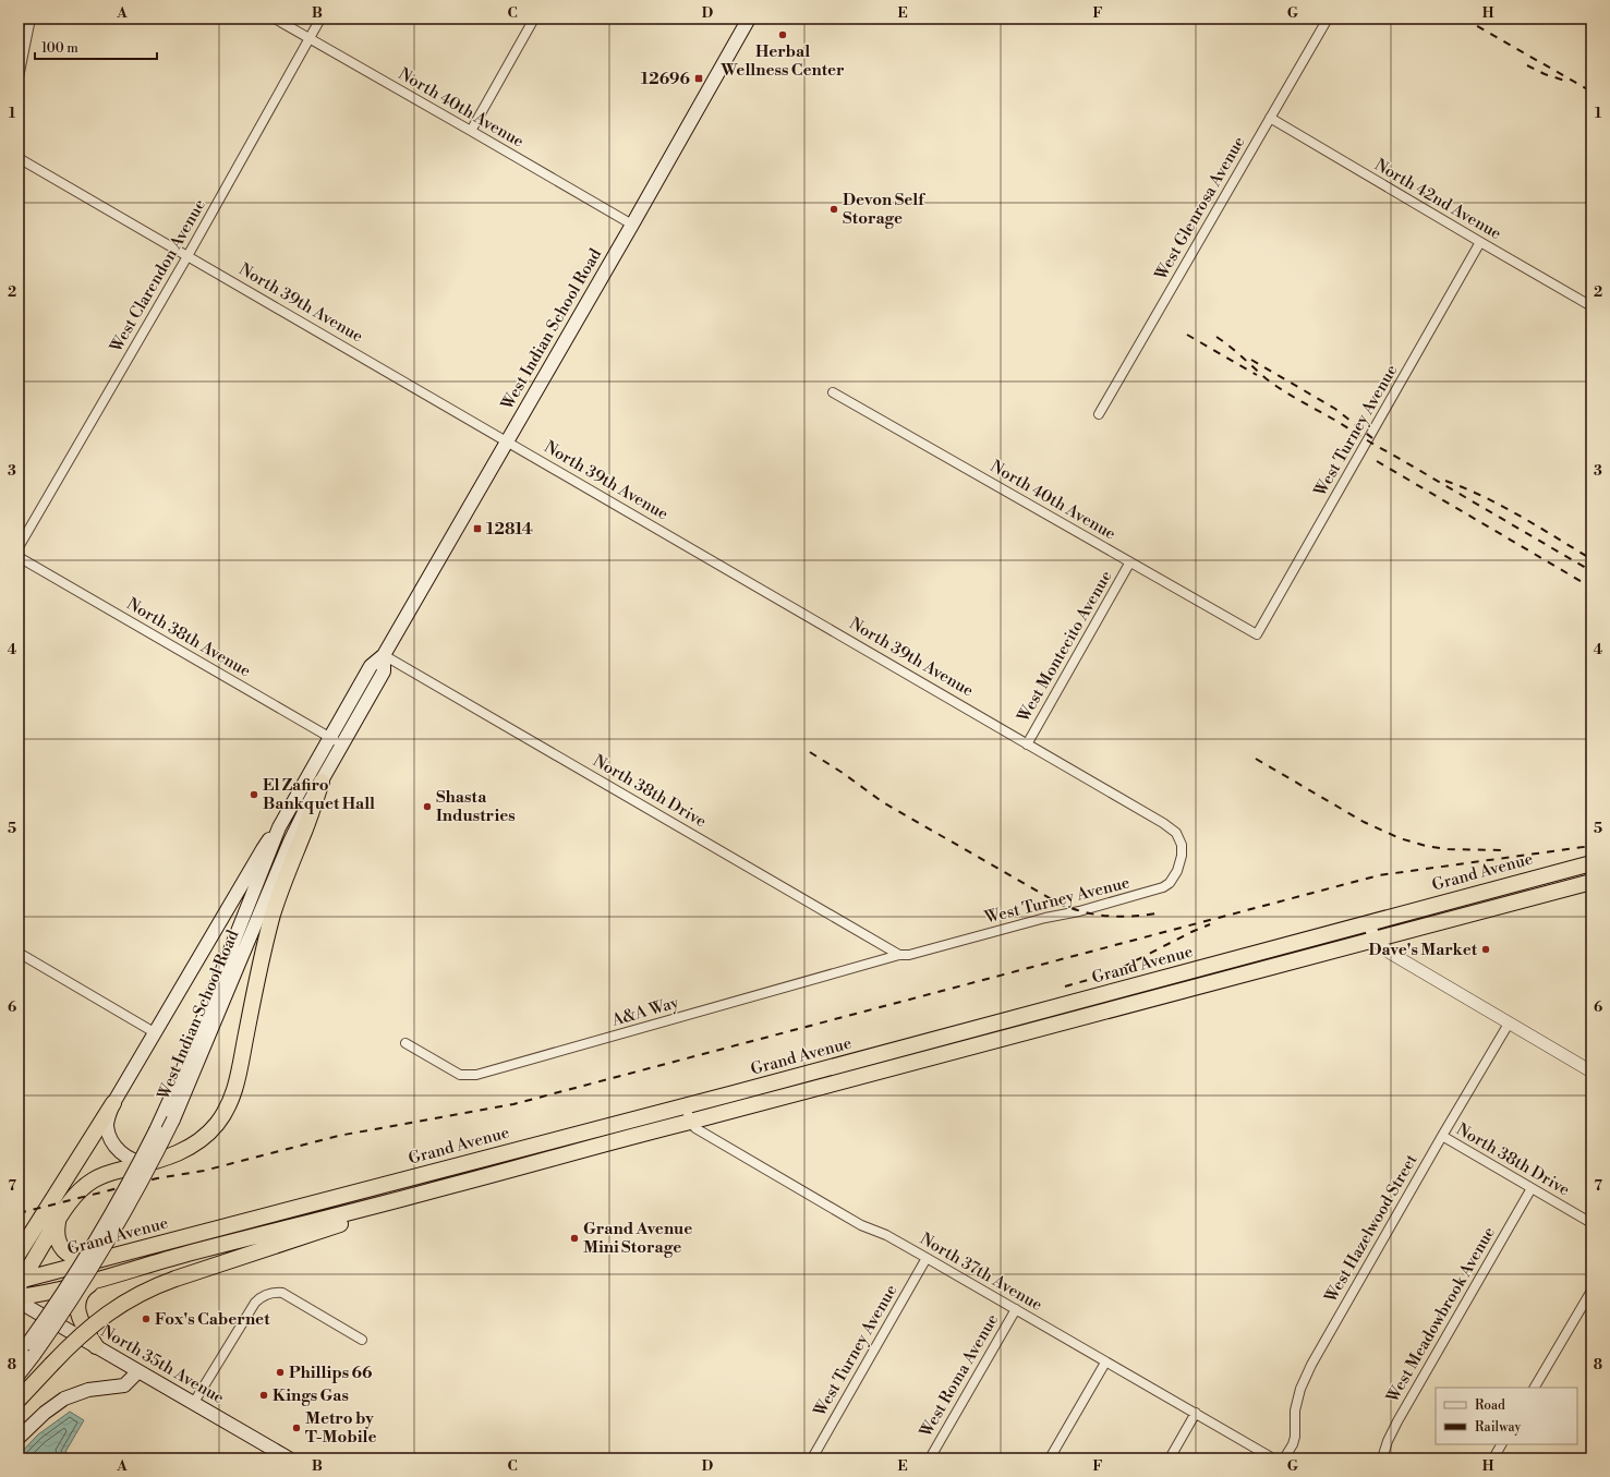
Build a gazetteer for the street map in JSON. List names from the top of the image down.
{
  "streets": {
    "highway": ["Grand Avenue"],
    "main road": ["West Indian School Road", "North 35th Avenue"],
    "street": [
      "North 40th Avenue",
      "North 42nd Avenue",
      "West Glenrosa Avenue",
      "West Clarendon Avenue",
      "North 39th Avenue",
      "West Turney Avenue",
      "North 38th Avenue",
      "West Montecito Avenue",
      "North 38th Drive",
      "A&A Way",
      "West Hazelwood Street",
      "North 37th Avenue",
      "West Meadowbrook Avenue",
      "West Roma Avenue"
    ]
  },
  "crossings": [
    ["North 40th Avenue", "West Clarendon Avenue"],
    ["North 40th Avenue", "West Indian School Road"],
    ["North 40th Avenue", "West Turney Avenue"],
    ["North 40th Avenue", "West Montecito Avenue"],
    ["North 42nd Avenue", "West Glenrosa Avenue"],
    ["North 42nd Avenue", "West Turney Avenue"],
    ["West Clarendon Avenue", "North 39th Avenue"],
    ["North 39th Avenue", "West Indian School Road"],
    ["North 39th Avenue", "West Turney Avenue"],
    ["North 39th Avenue", "West Montecito Avenue"],
    ["West Indian School Road", "North 38th Avenue"],
    ["West Indian School Road", "North 38th Drive"],
    ["West Turney Avenue", "North 38th Drive"],
    ["West Turney Avenue", "A&A Way"],
    ["West Turney Avenue", "North 37th Avenue"],
    ["North 38th Drive", "A&A Way"],
    ["North 38th Drive", "West Hazelwood Street"],
    ["North 38th Drive", "West Meadowbrook Avenue"],
    ["Grand Avenue", "North 37th Avenue"],
    ["North 37th Avenue", "West Roma Avenue"]
  ],
  "places": {
    "other": [
      "Herbal Wellness Center",
      "Devon Self Storage",
      "El Zafiro Bankquet Hall",
      "Shasta Industries",
      "Dave's Market",
      "Grand Avenue Mini Storage",
      "Fox's Cabernet",
      "Phillips 66",
      "Kings Gas",
      "Metro by T-Mobile"
    ],
    "transit": ["12696", "12814"]
  },
  "legend": ["Road", "Railway"],
  "scale_bar": "100 m",
  "grid": {
    "columns": [
      "A",
      "B",
      "C",
      "D",
      "E",
      "F",
      "G",
      "H"
    ],
    "rows": [
      "1",
      "2",
      "3",
      "4",
      "5",
      "6",
      "7",
      "8"
    ]
  }
}
